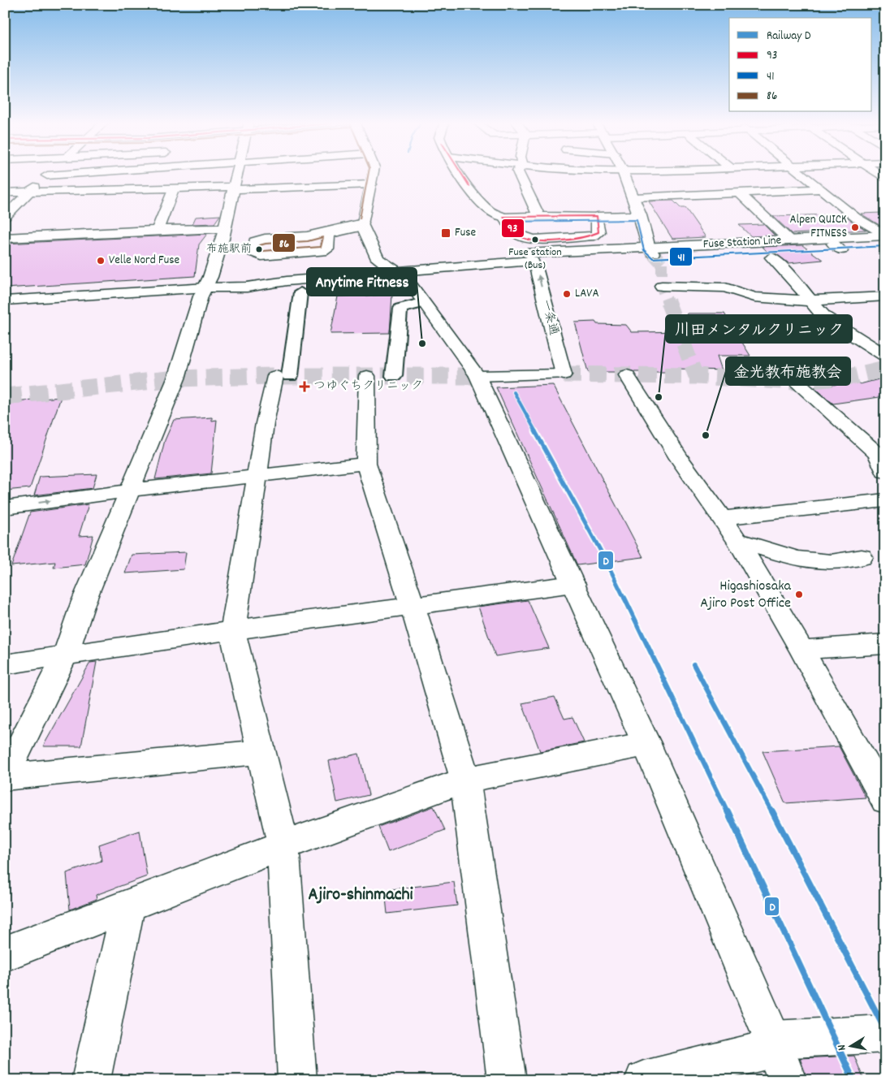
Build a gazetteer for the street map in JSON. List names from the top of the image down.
{
  "streets": {
    "street": ["Fuse Station Line", "一条通"]
  },
  "crossings": [
    ["Fuse Station Line", "一条通"]
  ],
  "districts": ["Ajiro-shinmachi"],
  "places": {
    "other": [
      "Alpen QUICK FITNESS",
      "Fuse station (Bus)",
      "布施駅前",
      "Velle Nord Fuse",
      "LAVA",
      "Anytime Fitness",
      "川田メンタルクリニック",
      "金光教布施教会",
      "Higashiosaka Ajiro Post Office"
    ],
    "transit": ["Fuse"],
    "health": ["つゆぐちクリニック"]
  },
  "lines": [
    "transit line 93",
    "transit line 86",
    "transit line 41",
    "rail line D"
  ],
  "legend": [
    "Railway D",
    "93",
    "41",
    "86"
  ],
  "north": "left"
}
